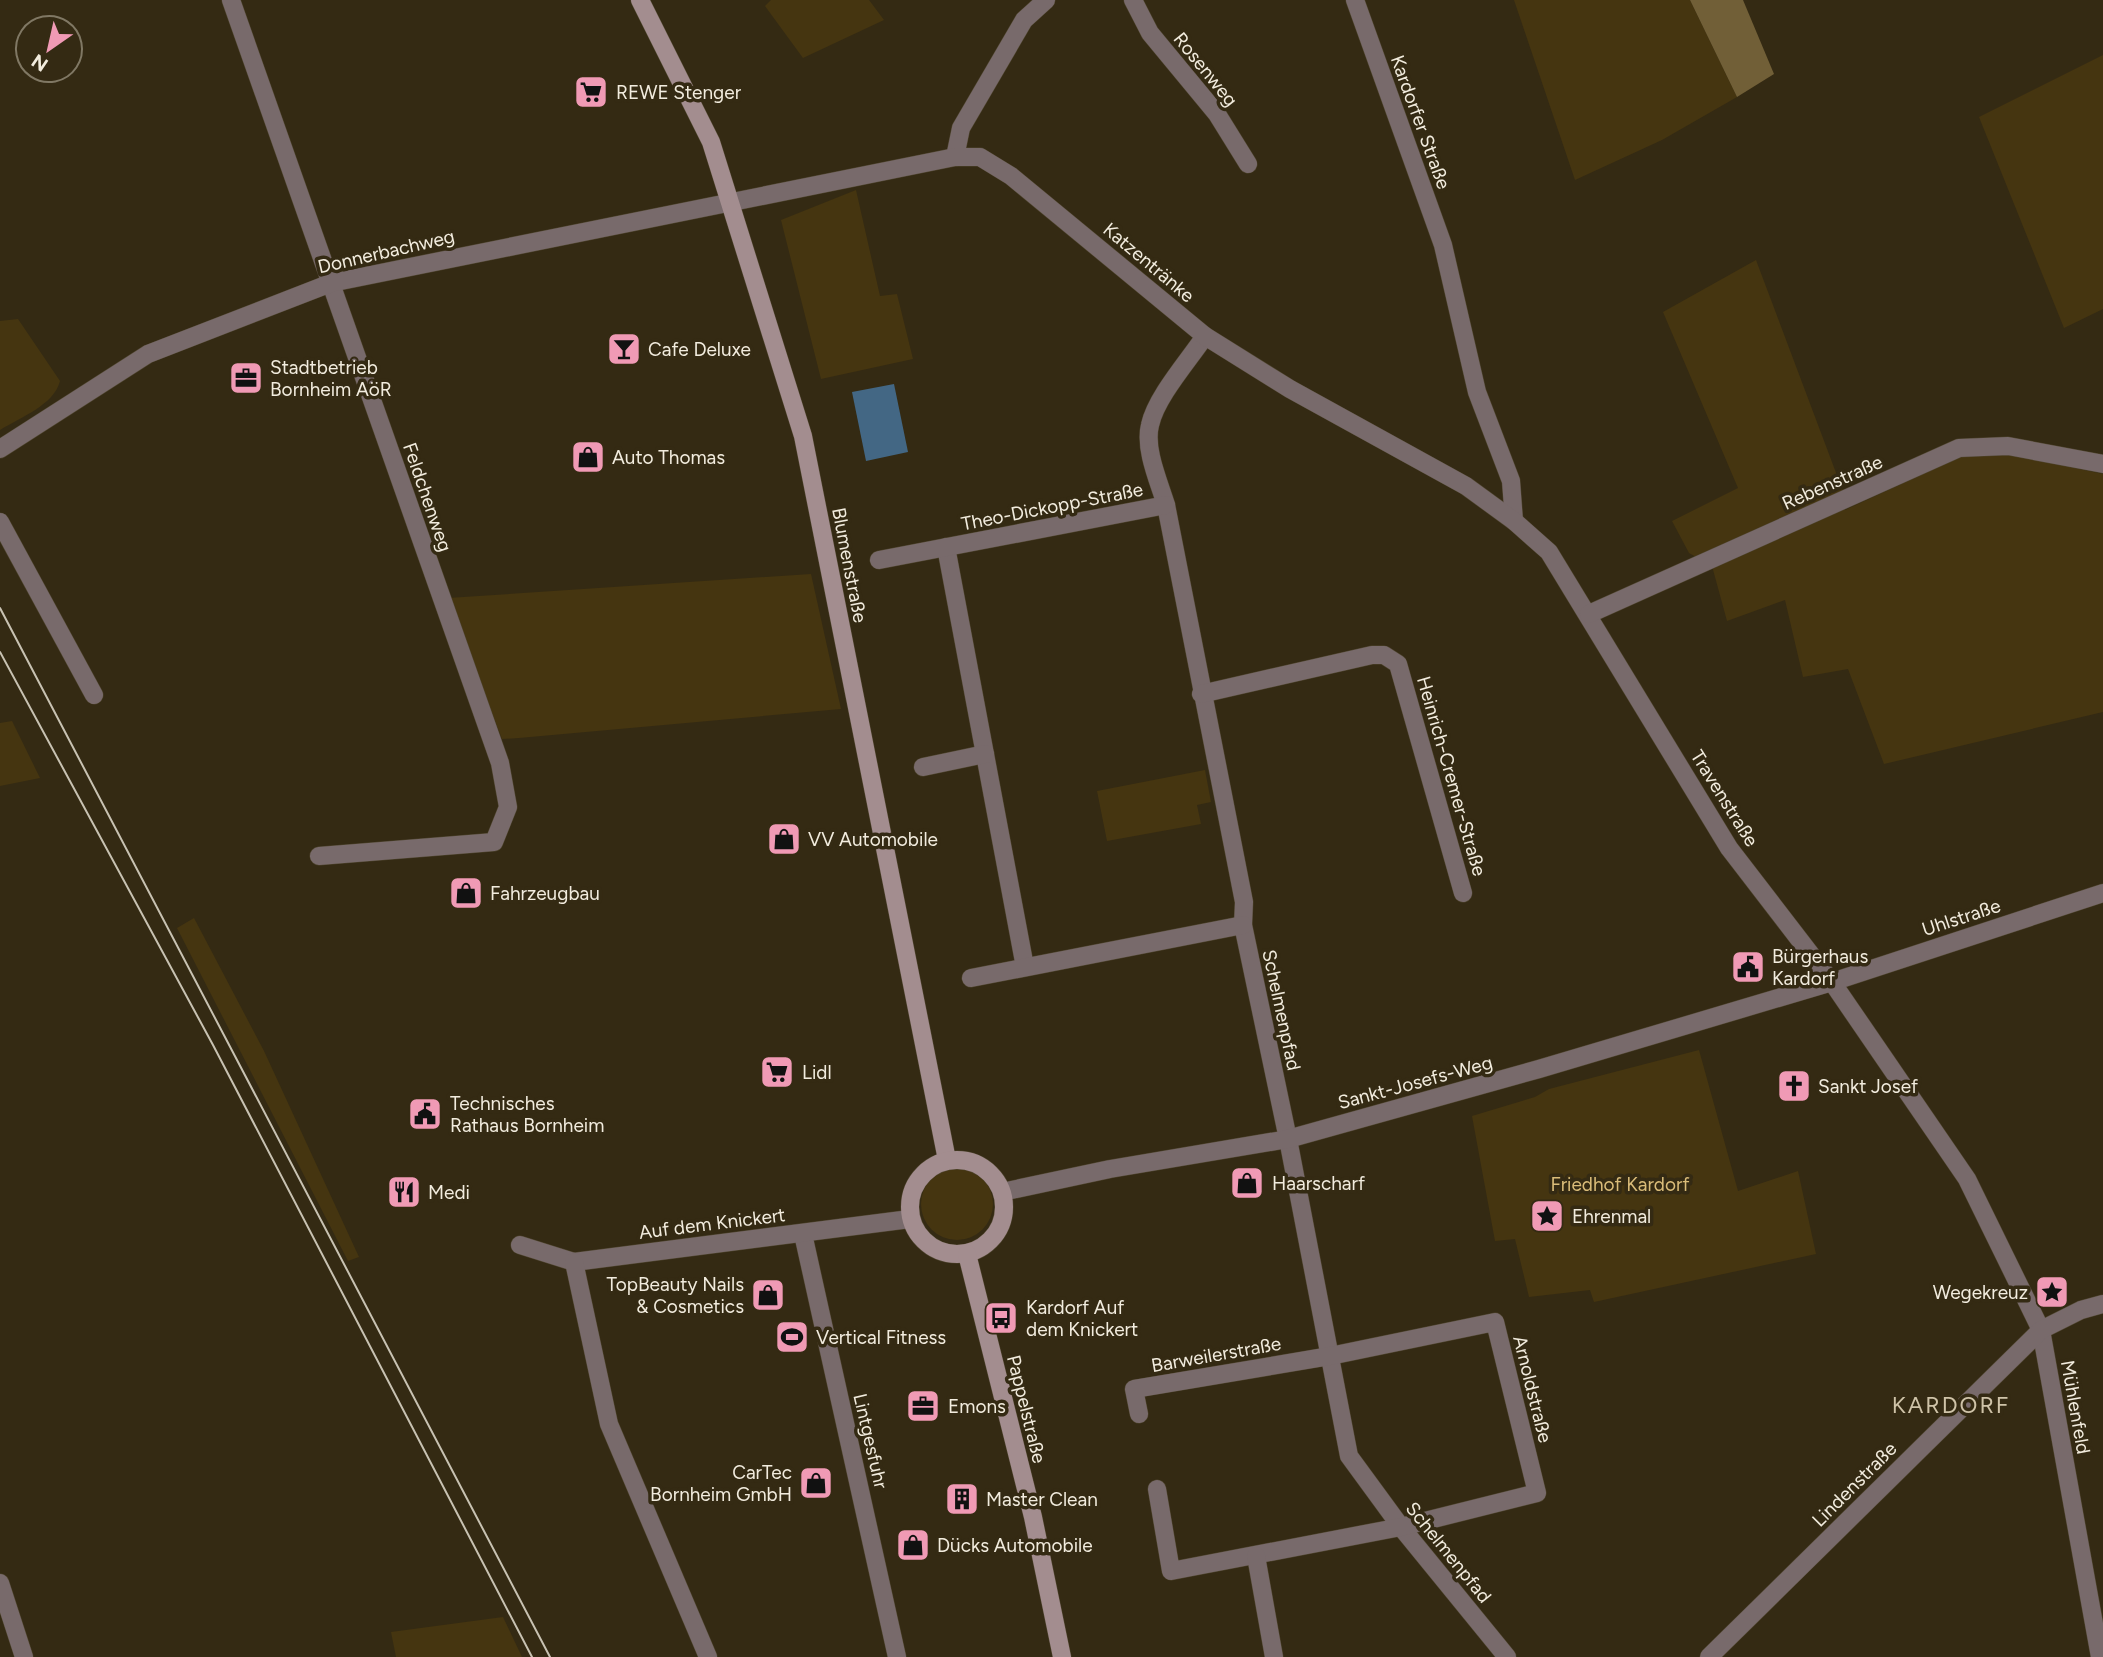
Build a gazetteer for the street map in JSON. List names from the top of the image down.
{
  "streets": {
    "main road": ["Blumenstraße", "Pappelstraße"],
    "street": [
      "Rosenweg",
      "Kardorfer Straße",
      "Donnerbachweg",
      "Katzentränke",
      "Rebenstraße",
      "Feldchenweg",
      "Theo-Dickopp-Straße",
      "Heinrich-Cremer-Straße",
      "Travenstraße",
      "Uhlstraße",
      "Schelmenpfad",
      "Sankt-Josefs-Weg",
      "Auf dem Knickert",
      "Barweilerstraße",
      "Arnoldstraße",
      "Mühlenfeld",
      "Lintgesfuhr",
      "Lindenstraße"
    ]
  },
  "crossings": [
    ["Kardorfer Straße", "Katzentränke"],
    ["Kardorfer Straße", "Travenstraße"],
    ["Donnerbachweg", "Katzentränke"],
    ["Donnerbachweg", "Feldchenweg"],
    ["Donnerbachweg", "Blumenstraße"],
    ["Katzentränke", "Blumenstraße"],
    ["Katzentränke", "Travenstraße"],
    ["Katzentränke", "Schelmenpfad"],
    ["Rebenstraße", "Travenstraße"],
    ["Theo-Dickopp-Straße", "Schelmenpfad"],
    ["Blumenstraße", "Sankt-Josefs-Weg"],
    ["Blumenstraße", "Auf dem Knickert"],
    ["Blumenstraße", "Pappelstraße"],
    ["Heinrich-Cremer-Straße", "Schelmenpfad"],
    ["Travenstraße", "Uhlstraße"],
    ["Travenstraße", "Sankt-Josefs-Weg"],
    ["Travenstraße", "Mühlenfeld"],
    ["Travenstraße", "Lindenstraße"],
    ["Uhlstraße", "Sankt-Josefs-Weg"],
    ["Schelmenpfad", "Sankt-Josefs-Weg"],
    ["Schelmenpfad", "Barweilerstraße"],
    ["Schelmenpfad", "Arnoldstraße"],
    ["Sankt-Josefs-Weg", "Auf dem Knickert"],
    ["Sankt-Josefs-Weg", "Pappelstraße"],
    ["Auf dem Knickert", "Pappelstraße"],
    ["Auf dem Knickert", "Lintgesfuhr"],
    ["Barweilerstraße", "Arnoldstraße"],
    ["Mühlenfeld", "Lindenstraße"]
  ],
  "districts": ["KARDORF"],
  "parks": ["Friedhof Kardorf"],
  "places": {
    "supermarket": ["REWE Stenger", "Lidl"],
    "bar": ["Cafe Deluxe"],
    "office": ["Stadtbetrieb Bornheim AöR", "Emons"],
    "shop": [
      "Auto Thomas",
      "VV Automobile",
      "Fahrzeugbau",
      "Haarscharf",
      "TopBeauty Nails & Cosmetics",
      "CarTec Bornheim GmbH",
      "Dücks Automobile"
    ],
    "public building": ["Bürgerhaus Kardorf", "Technisches Rathaus Bornheim"],
    "church": ["Sankt Josef"],
    "restaurant": ["Medi"],
    "place": ["Ehrenmal", "Wegekreuz"],
    "bus stop": ["Kardorf Auf dem Knickert"],
    "sports": ["Vertical Fitness"],
    "building": ["Master Clean"]
  },
  "north": "bottom left"
}
